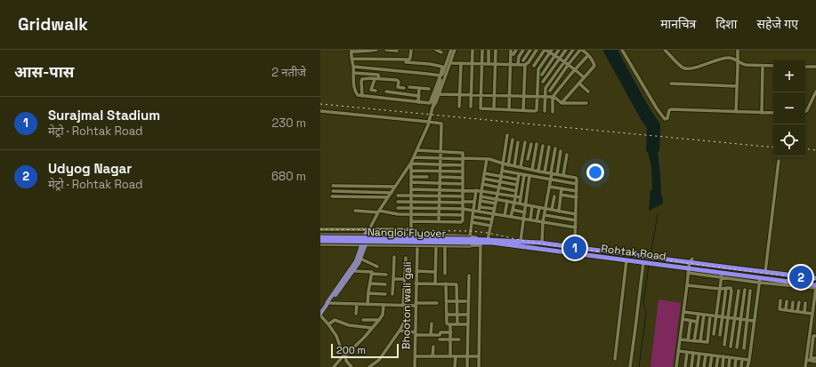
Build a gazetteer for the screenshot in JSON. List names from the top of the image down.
{
  "streets": {
    "highway": ["Nangloi Flyover", "Rohtak Road"],
    "street": ["Bhooton wali gali"]
  },
  "crossings": [
    ["Nangloi Flyover", "Rohtak Road"],
    ["Rohtak Road", "Bhooton wali gali"]
  ],
  "scale_bar": "200 m",
  "page": {
    "header": "Gridwalk",
    "nav": ["मानचित्र", "दिशा", "सहेजे गए"],
    "heading": ["आस-पास", "2 नतीजे"],
    "map_buttons": ["+", "−"],
    "list": [
      {
        "mark": "1",
        "name": "Surajmal Stadium",
        "note": "मेट्रो · Rohtak Road",
        "value": "230 m"
      },
      {
        "mark": "2",
        "name": "Udyog Nagar",
        "note": "मेट्रो · Rohtak Road",
        "value": "680 m"
      }
    ],
    "pins": ["1", "2"],
    "scale": "200 m"
  }
}
